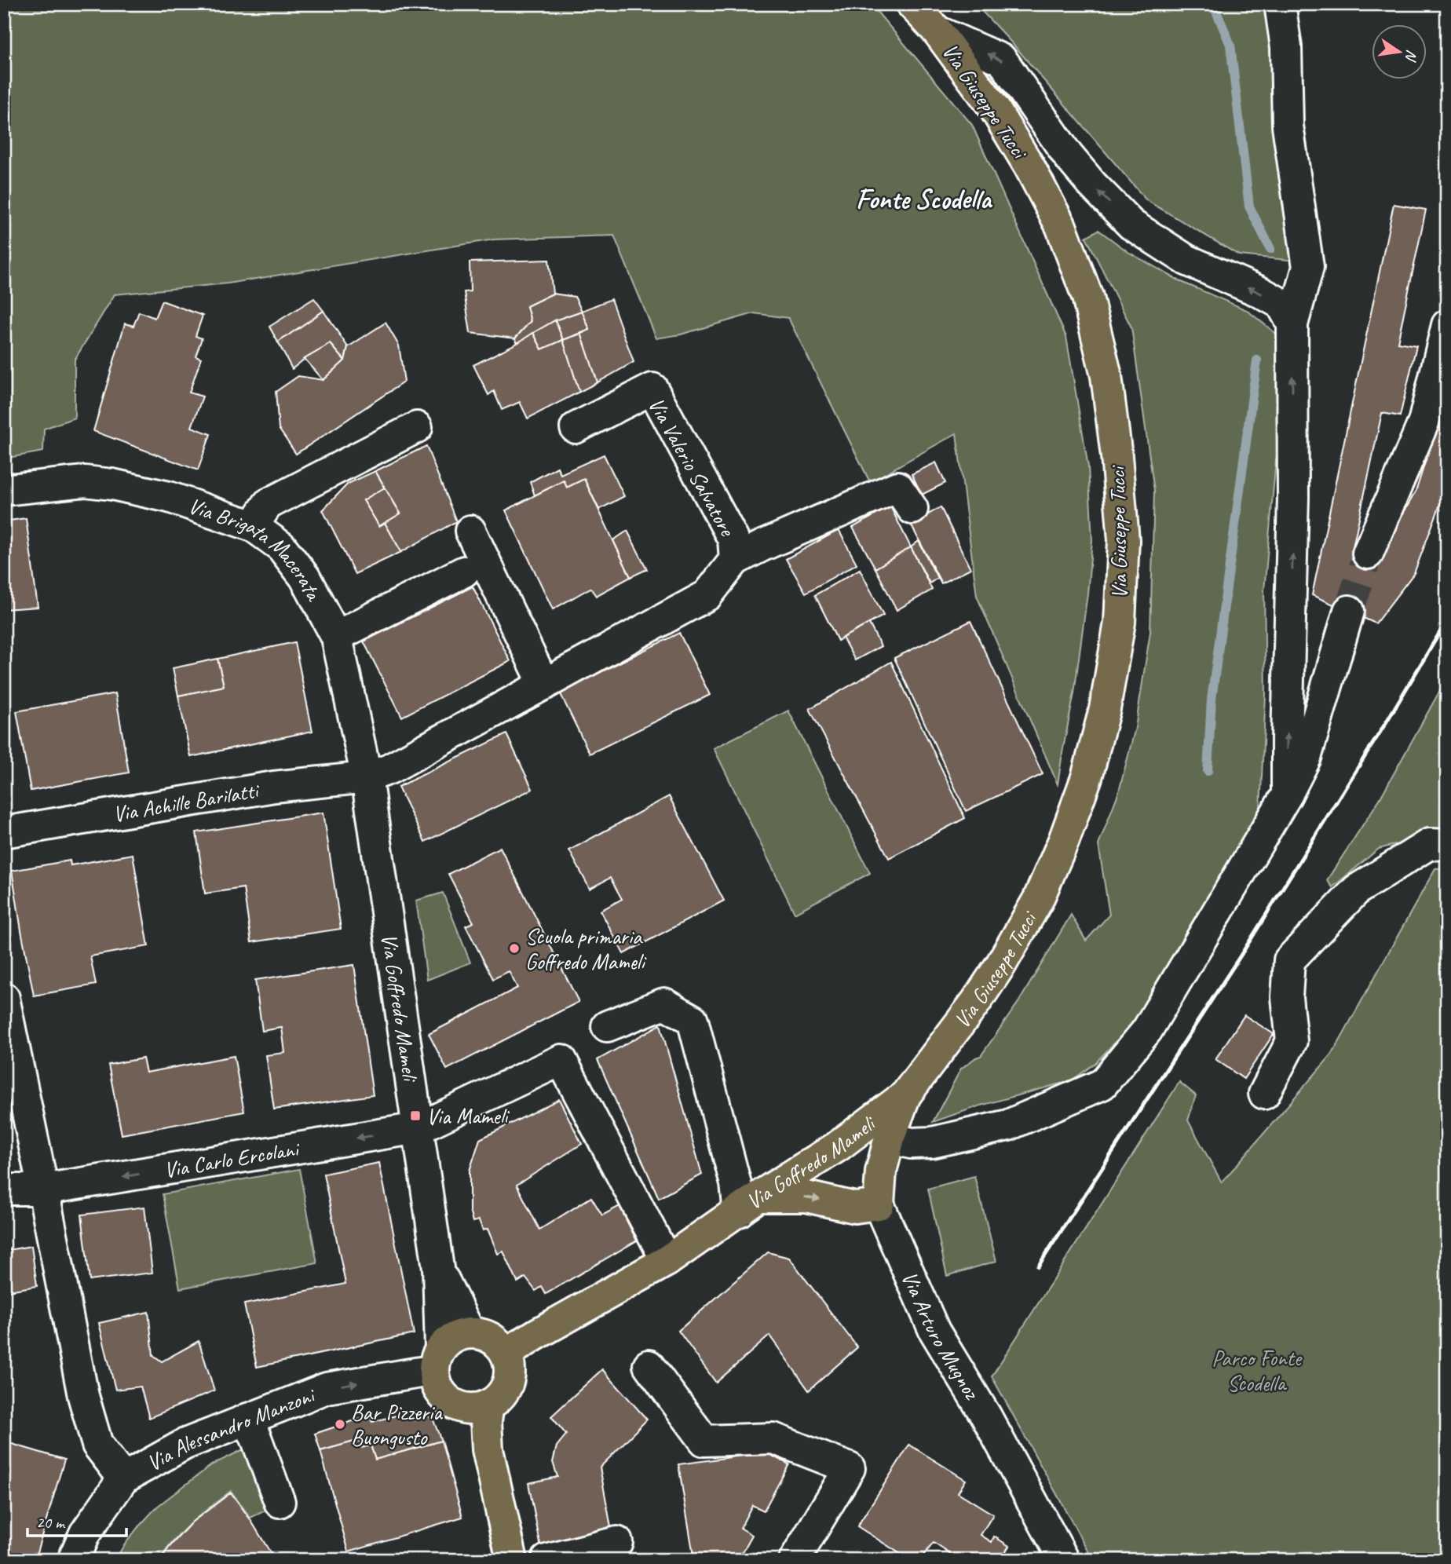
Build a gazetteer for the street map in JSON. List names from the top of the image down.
{
  "streets": {
    "main road": ["Via Giuseppe Tucci", "Via Goffredo Mameli", "Via Arturo Mugnoz"],
    "street": [
      "Via Valerio Salvatore",
      "Via Brigata Macerata",
      "Via Achille Barilatti",
      "Via Carlo Ercolani",
      "Via Alessandro Manzoni"
    ]
  },
  "crossings": [
    ["Via Giuseppe Tucci", "Via Goffredo Mameli"],
    ["Via Giuseppe Tucci", "Via Arturo Mugnoz"],
    ["Via Valerio Salvatore", "Via Brigata Macerata"],
    ["Via Valerio Salvatore", "Via Achille Barilatti"],
    ["Via Valerio Salvatore", "Via Goffredo Mameli"],
    ["Via Brigata Macerata", "Via Achille Barilatti"],
    ["Via Brigata Macerata", "Via Goffredo Mameli"],
    ["Via Achille Barilatti", "Via Goffredo Mameli"],
    ["Via Goffredo Mameli", "Via Carlo Ercolani"],
    ["Via Goffredo Mameli", "Via Arturo Mugnoz"],
    ["Via Goffredo Mameli", "Via Alessandro Manzoni"]
  ],
  "one_way": ["Via Carlo Ercolani", "Via Alessandro Manzoni"],
  "districts": ["Fonte Scodella"],
  "parks": ["Parco Fonte Scodella"],
  "places": {
    "other": ["Scuola primaria Goffredo Mameli", "Bar Pizzeria Buongusto"],
    "transit": ["Via Mameli"]
  },
  "scale_bar": "20 m",
  "north": "right"
}
